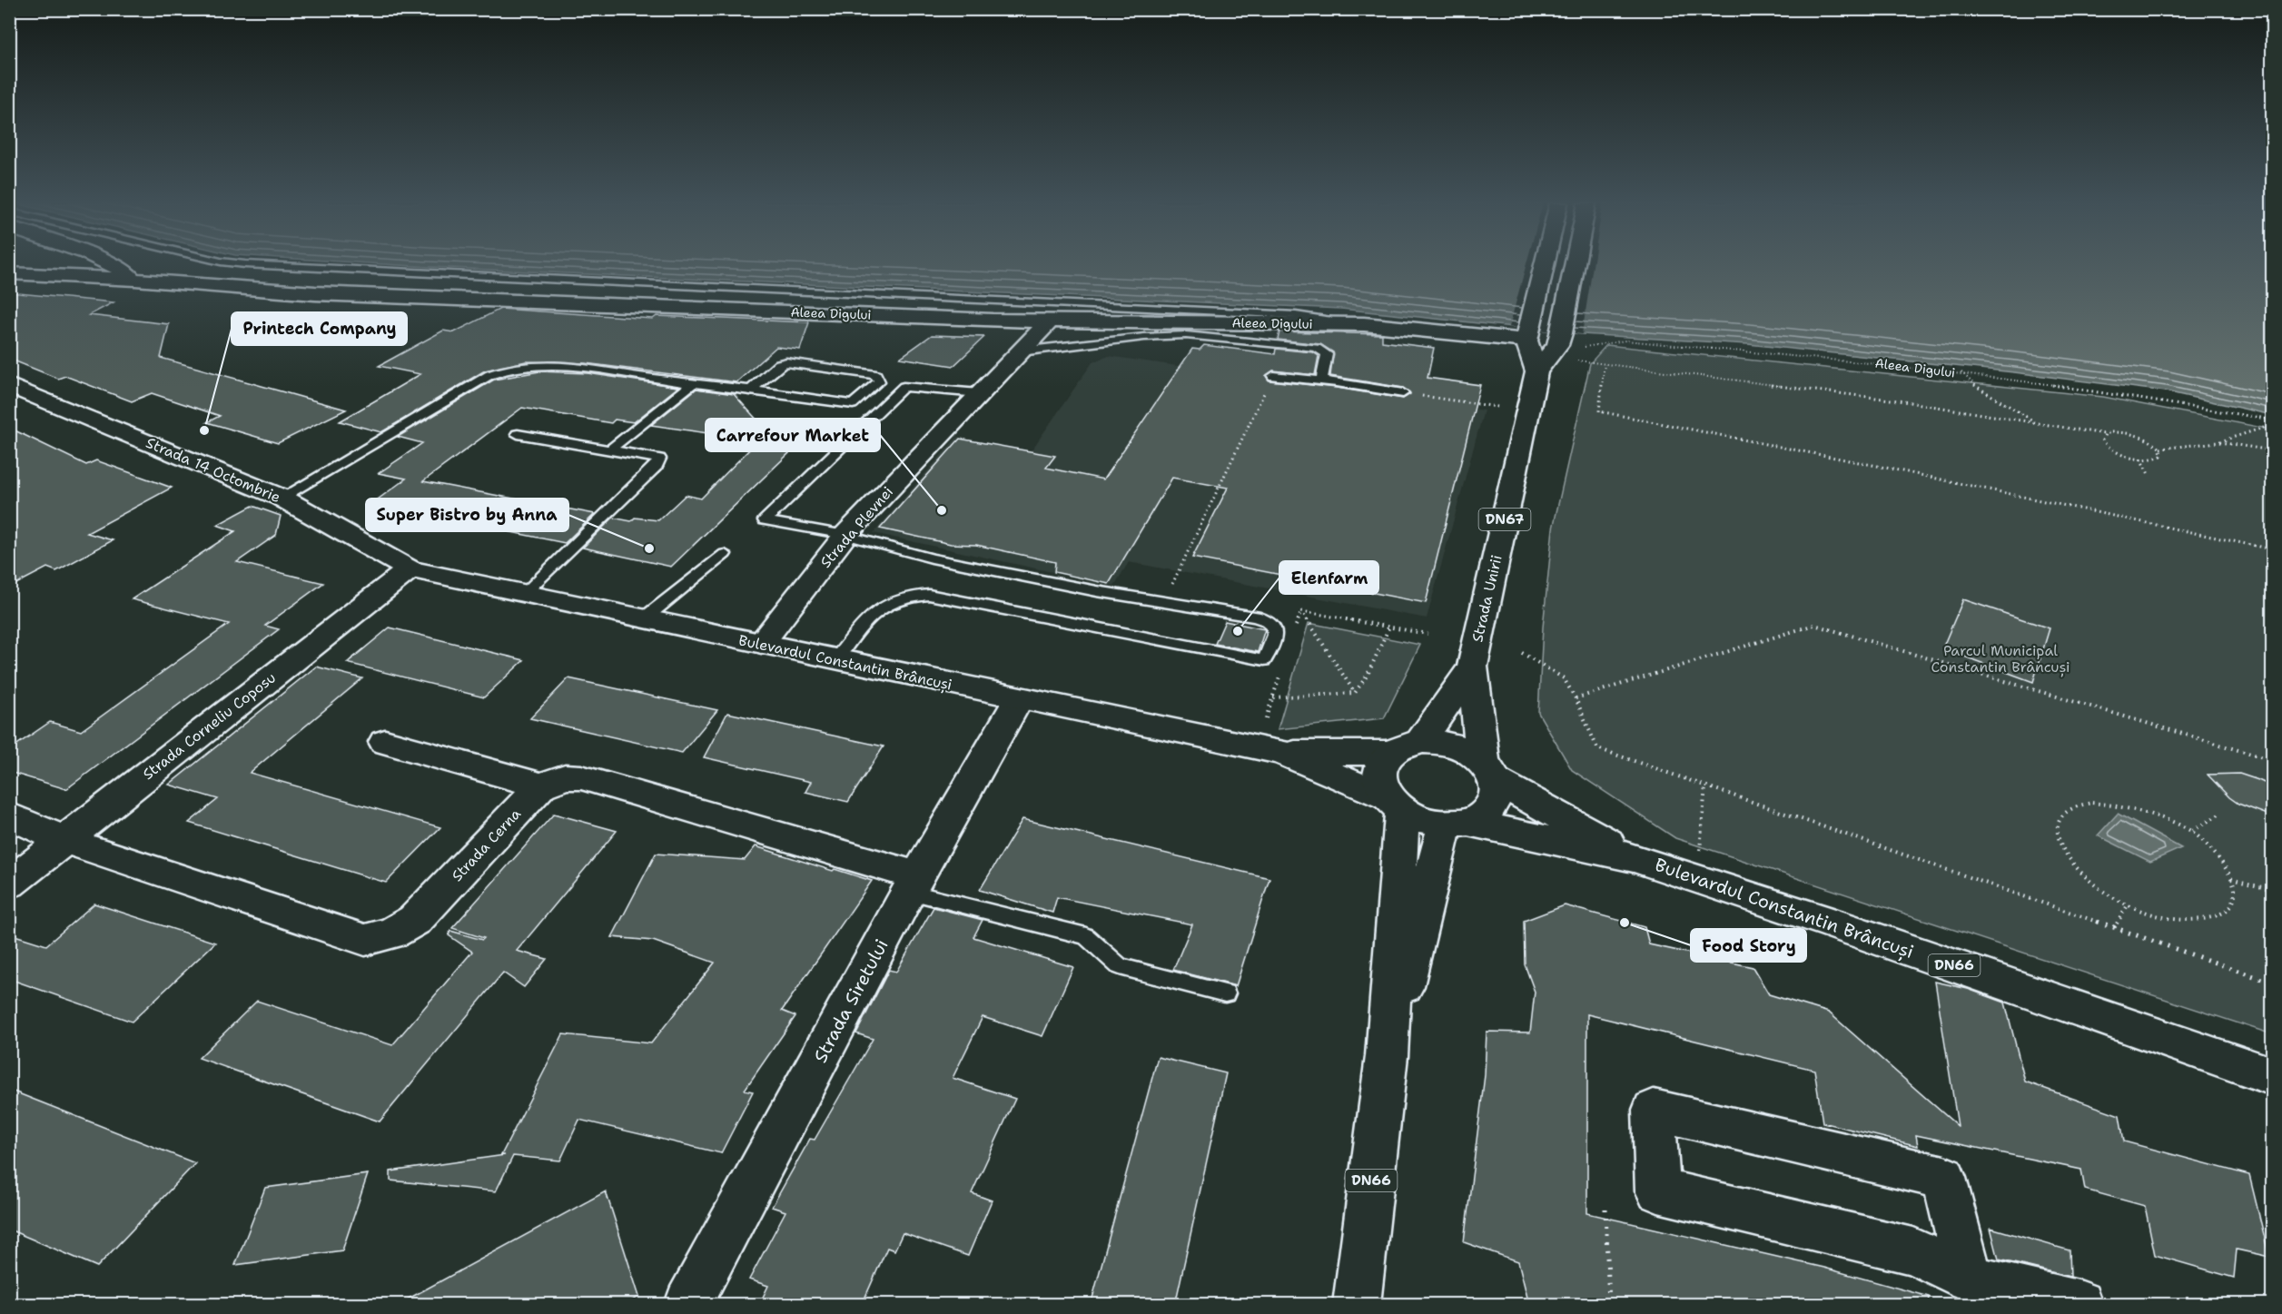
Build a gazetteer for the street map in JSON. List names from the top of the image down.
{
  "streets": {
    "street": [
      "Aleea Digului",
      "Strada 14 Octombrie",
      "DN67",
      "Strada Plevnei",
      "Strada Unirii",
      "Bulevardul Constantin Brâncuși",
      "Strada Corneliu Coposu",
      "Strada Cerna",
      "DN66",
      "Strada Siretului"
    ]
  },
  "crossings": [
    ["Aleea Digului", "Strada Plevnei"],
    ["Aleea Digului", "Strada Unirii"],
    ["Strada 14 Octombrie", "Bulevardul Constantin Brâncuși"],
    ["Strada 14 Octombrie", "Strada Corneliu Coposu"],
    ["Strada Plevnei", "Bulevardul Constantin Brâncuși"],
    ["Strada Unirii", "Bulevardul Constantin Brâncuși"],
    ["Strada Unirii", "DN66"],
    ["Bulevardul Constantin Brâncuși", "Strada Corneliu Coposu"],
    ["Bulevardul Constantin Brâncuși", "DN66"],
    ["Bulevardul Constantin Brâncuși", "Strada Siretului"],
    ["Strada Corneliu Coposu", "Strada Cerna"],
    ["Strada Cerna", "Strada Siretului"]
  ],
  "parks": ["Parcul Municipal Constantin Brâncuși"],
  "places": [
    "Printech Company",
    "Carrefour Market",
    "Super Bistro by Anna",
    "Elenfarm",
    "Food Story"
  ]
}
